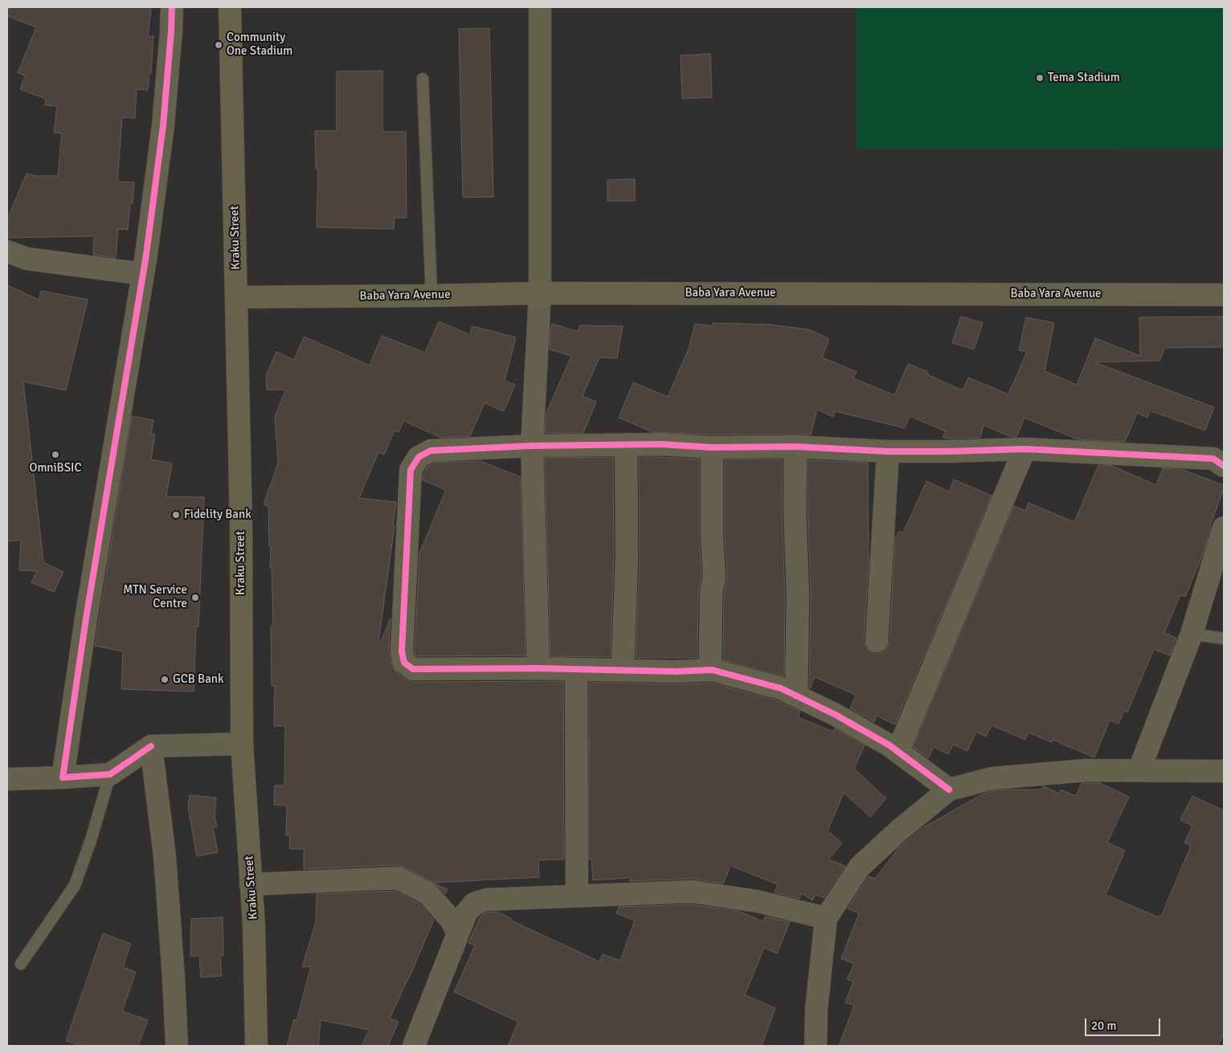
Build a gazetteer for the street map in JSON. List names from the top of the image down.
{
  "streets": {
    "main road": ["Kraku Street", "Baba Yara Avenue"]
  },
  "crossings": [
    ["Kraku Street", "Baba Yara Avenue"]
  ],
  "places": [
    "Community One Stadium",
    "Tema Stadium",
    "OmniBSIC",
    "Fidelity Bank",
    "MTN Service Centre",
    "GCB Bank"
  ],
  "scale_bar": "20 m"
}
